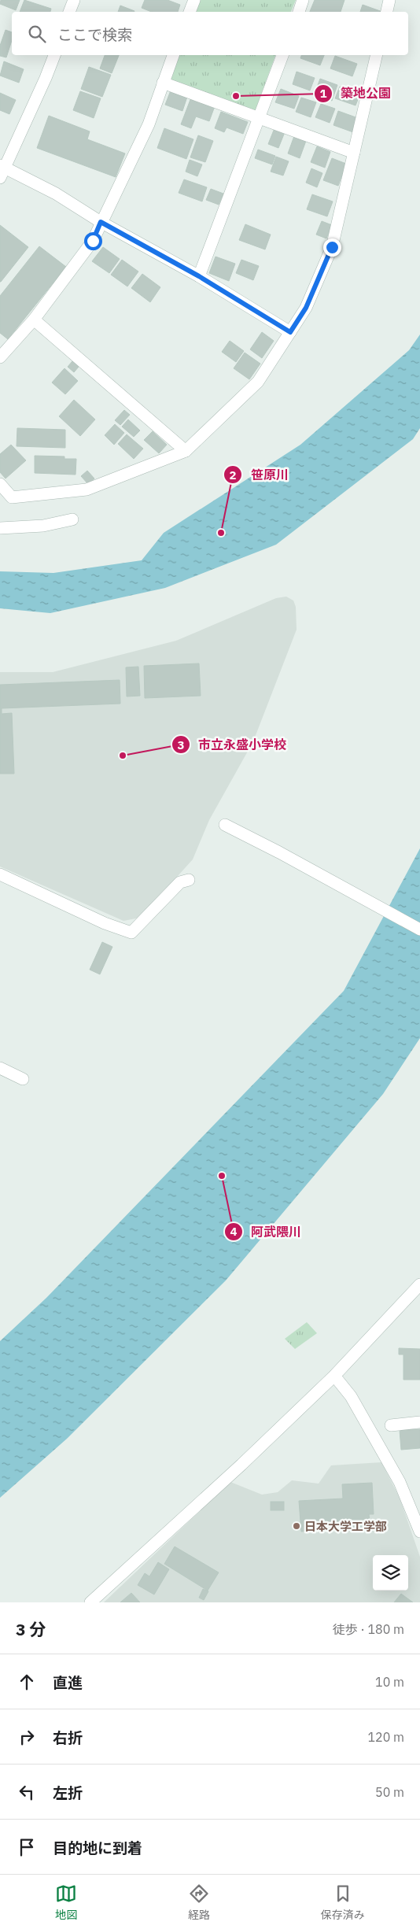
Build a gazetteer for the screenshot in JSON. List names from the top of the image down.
{
  "places": [
    "築地公園",
    "笹原川",
    "市立永盛小学校",
    "阿武隈川",
    "日本大学工学部"
  ],
  "page": {
    "search": "ここで検索",
    "heading": ["3 分", "徒歩 · 180 m"],
    "list": [
      ["直進", "10 m"],
      ["右折", "120 m"],
      ["左折", "50 m"],
      "目的地に到着"
    ],
    "nav": ["地図", "経路", "保存済み"]
  }
}
